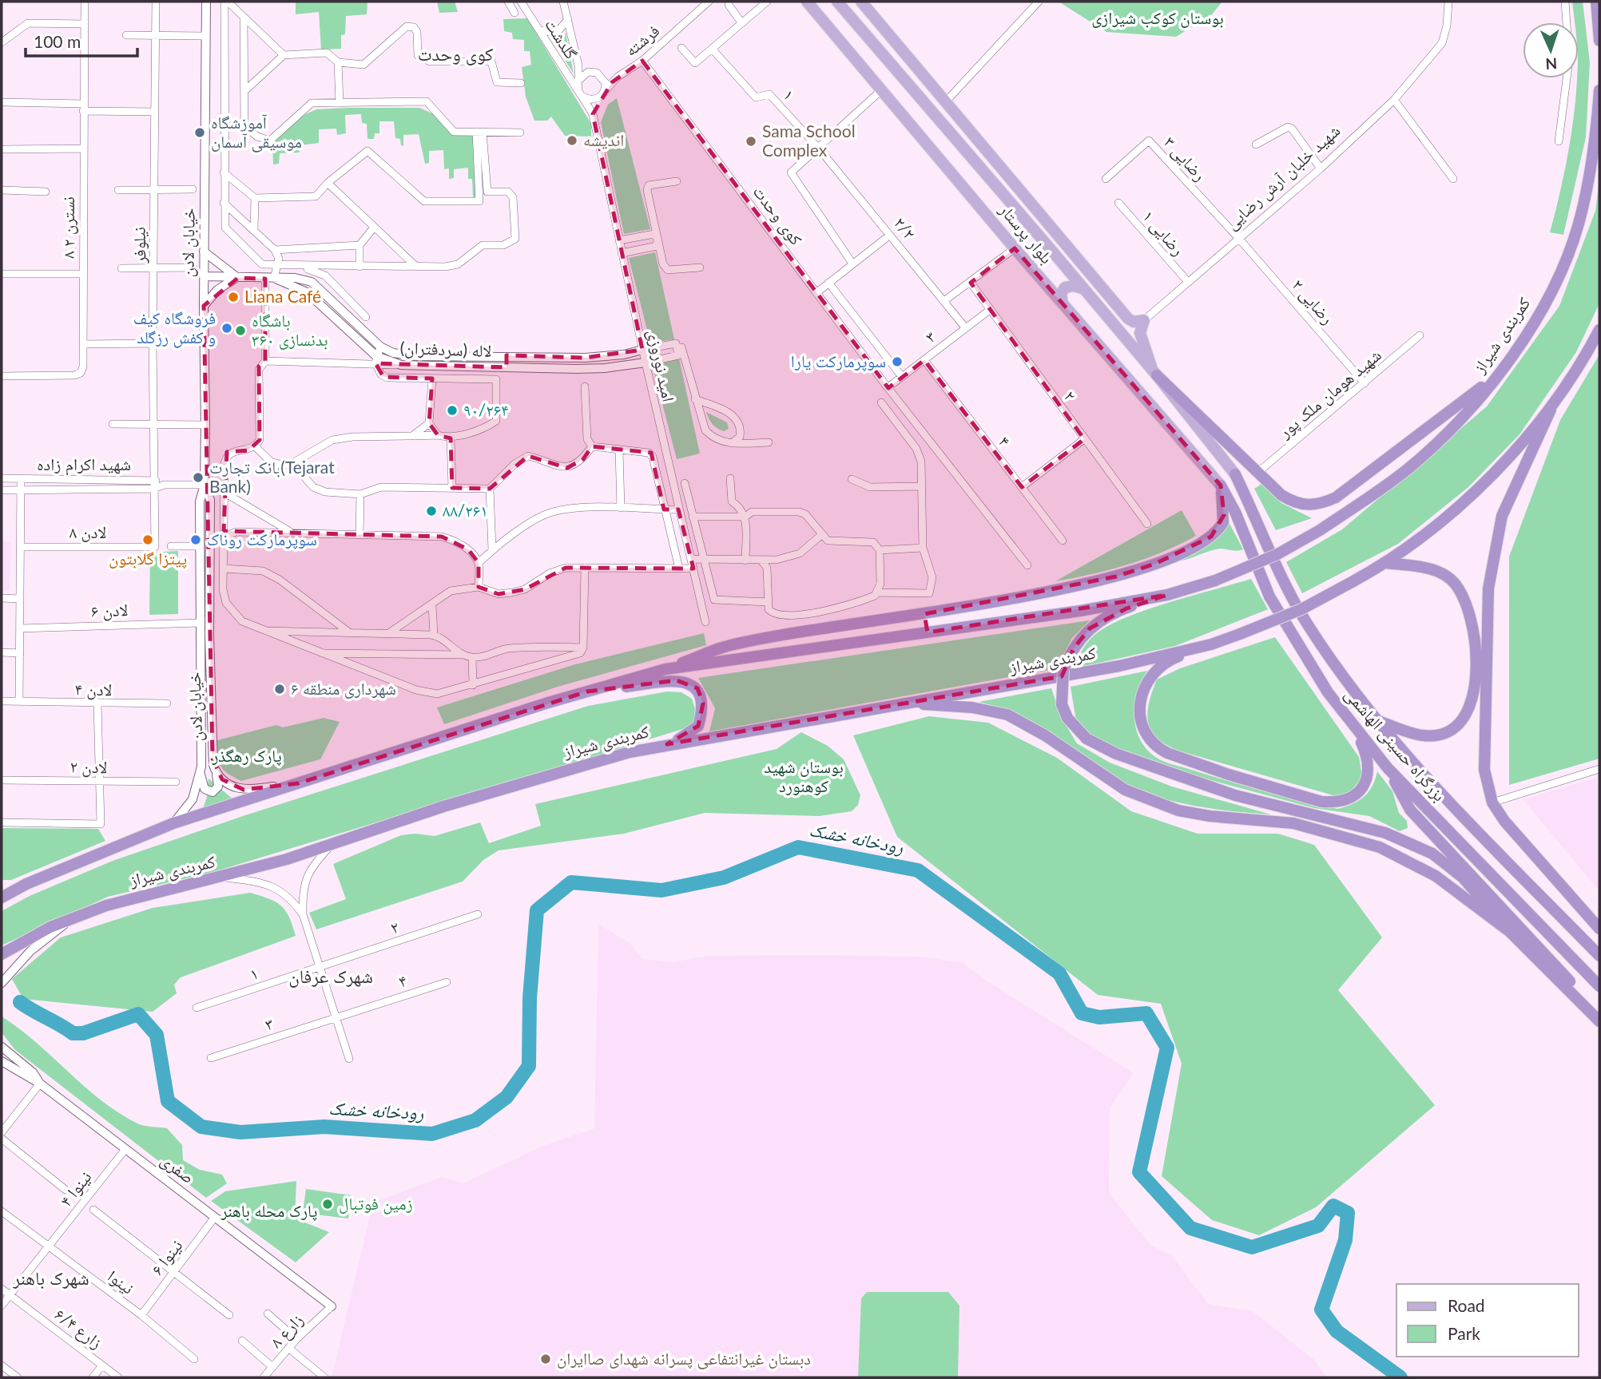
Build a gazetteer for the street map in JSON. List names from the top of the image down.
{
  "streets": {
    "highway": ["کمربندی شیراز", "بزرگراه حسینی الهاشمی"],
    "main road": ["بلوار پرستار"],
    "street": [
      "گلدشت",
      "فرشته",
      "۱",
      "رضایی ۳",
      "شهید خلبان آرش رضایی",
      "کوی وحدت",
      "۸ نسترن ۲",
      "۲/۲",
      "رضایی ۱",
      "خیابان لادن",
      "نیلوفر",
      "رضایی ۲",
      "۳",
      "لاله (سردفتران)",
      "امید نوروزی",
      "شهید هومان ملک پور",
      "۲",
      "۴",
      "شهید اکرام زاده",
      "۸ لادن",
      "۶ لادن",
      "۴ لادن",
      "۲ لادن",
      "صفری",
      "۴ نینوا",
      "۶ نینوا",
      "نینوا",
      "۶/۴ زارع",
      "۸ زارع"
    ]
  },
  "crossings": [
    ["گلدشت", "فرشته"],
    ["گلدشت", "امید نوروزی"],
    ["فرشته", "کوی وحدت"],
    ["فرشته", "امید نوروزی"],
    ["۱", "۲/۲"],
    ["۱", "۲"],
    ["رضایی ۳", "شهید خلبان آرش رضایی"],
    ["رضایی ۳", "رضایی ۲"],
    ["شهید خلبان آرش رضایی", "رضایی ۱"],
    ["شهید خلبان آرش رضایی", "رضایی ۲"],
    ["کوی وحدت", "۳"],
    ["۲/۲", "۳"],
    ["بلوار پرستار", "بزرگراه حسینی الهاشمی"],
    ["خیابان لادن", "لاله (سردفتران)"],
    ["خیابان لادن", "شهید اکرام زاده"],
    ["خیابان لادن", "۶ لادن"],
    ["نیلوفر", "شهید اکرام زاده"],
    ["نیلوفر", "۸ لادن"],
    ["رضایی ۲", "شهید هومان ملک پور"],
    ["۳", "۲"],
    ["۳", "۴"],
    ["لاله (سردفتران)", "امید نوروزی"],
    ["صفری", "۴ نینوا"],
    ["صفری", "۶ نینوا"],
    ["صفری", "۸ زارع"],
    ["۴ نینوا", "نینوا"],
    ["۴ نینوا", "۶/۴ زارع"],
    ["۶ نینوا", "نینوا"]
  ],
  "districts": ["کوی وحدت", "شهرک عرفان", "شهرک باهنر"],
  "water": ["رودخانه خشک"],
  "parks": [
    "بوستان کوکب شیرازی",
    "پارک رهگذر",
    "بوستان شهید کوهنورد",
    "پارک محله باهنر"
  ],
  "places": [
    "آموزشگاه موسیقی آسمان",
    "اندیشه",
    "Sama School Complex",
    "Liana Café",
    "فروشگاه کیف و کفش رزگلد",
    "باشگاه بدنسازی ۳۶۰",
    "سوپرمارکت یارا",
    "۹۰/۲۶۴",
    "بانک تجارت(Tejarat Bank)",
    "۸۸/۲۶۱",
    "پیتزا گلابتون",
    "سوپرمارکت روناک",
    "شهرداری منطقه ۶",
    "زمین فوتبال",
    "دبستان غیرانتفاعی پسرانه شهدای صاایران"
  ],
  "legend": ["Road", "Park"],
  "scale_bar": "100 m",
  "north": "bottom"
}
